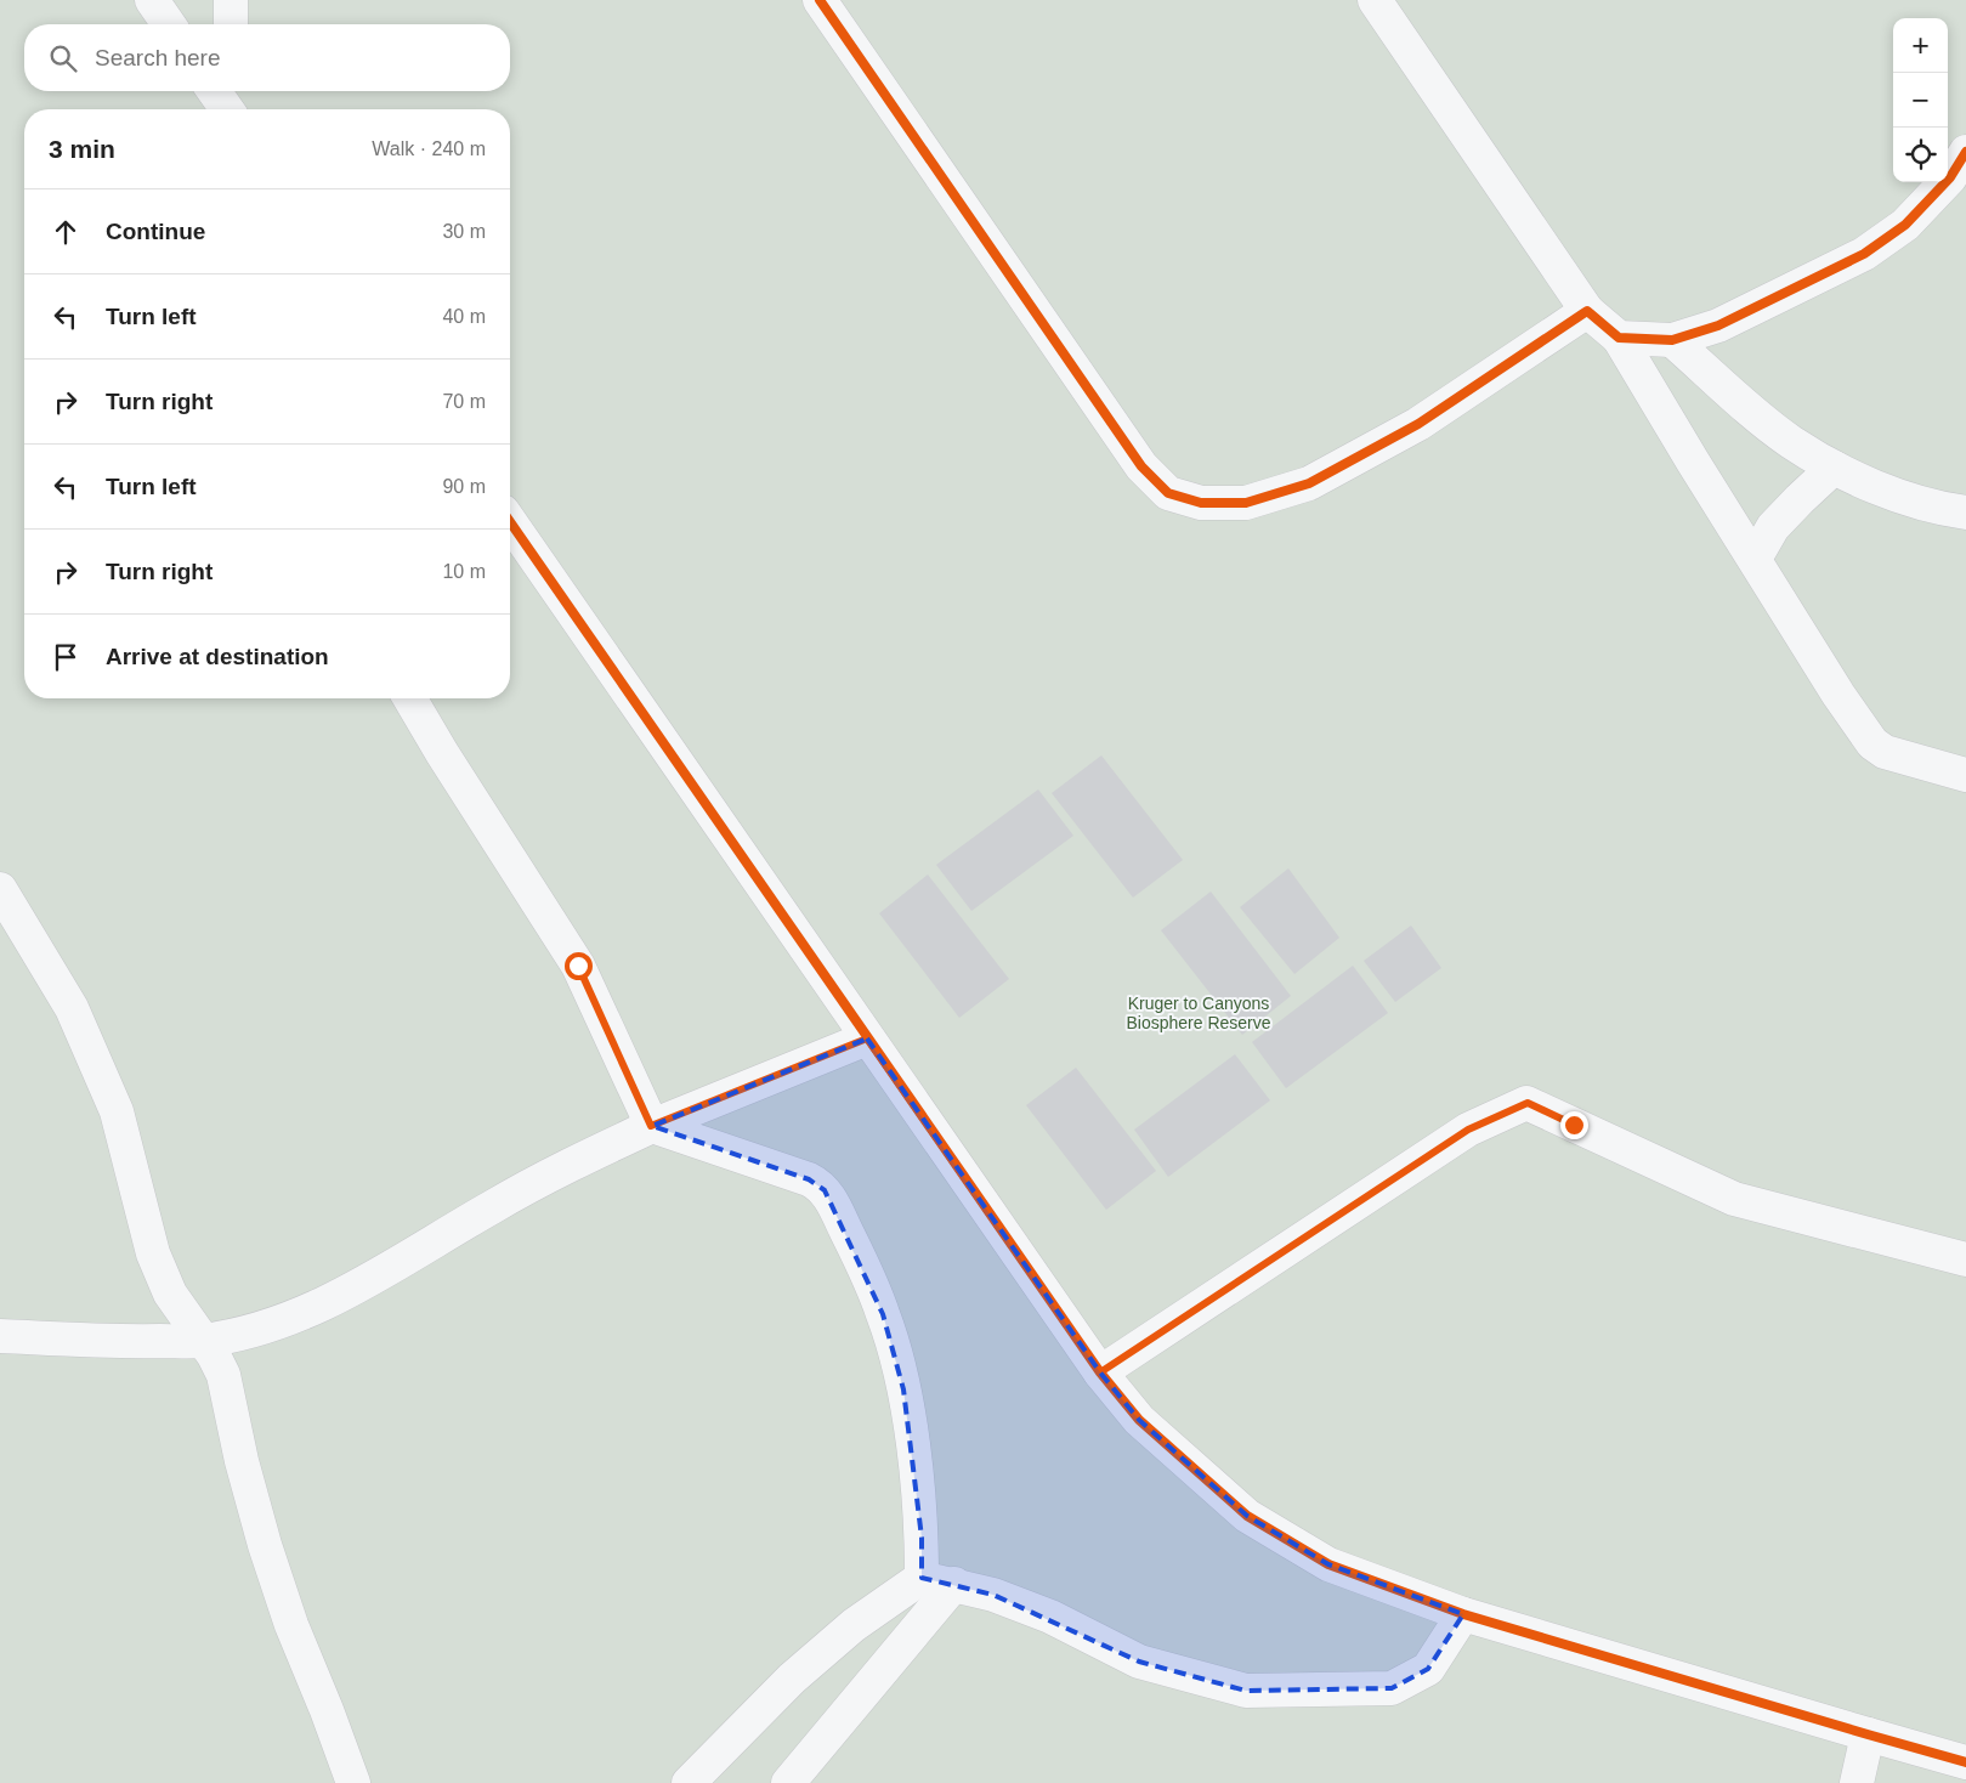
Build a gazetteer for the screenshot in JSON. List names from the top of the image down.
{
  "parks": ["Kruger to Canyons Biosphere Reserve"],
  "page": {
    "map_buttons": ["+", "−"],
    "search": "Search here",
    "heading": ["3 min", "Walk · 240 m"],
    "list": [
      ["Continue", "30 m"],
      ["Turn left", "40 m"],
      ["Turn right", "70 m"],
      ["Turn left", "90 m"],
      ["Turn right", "10 m"],
      "Arrive at destination"
    ]
  }
}
